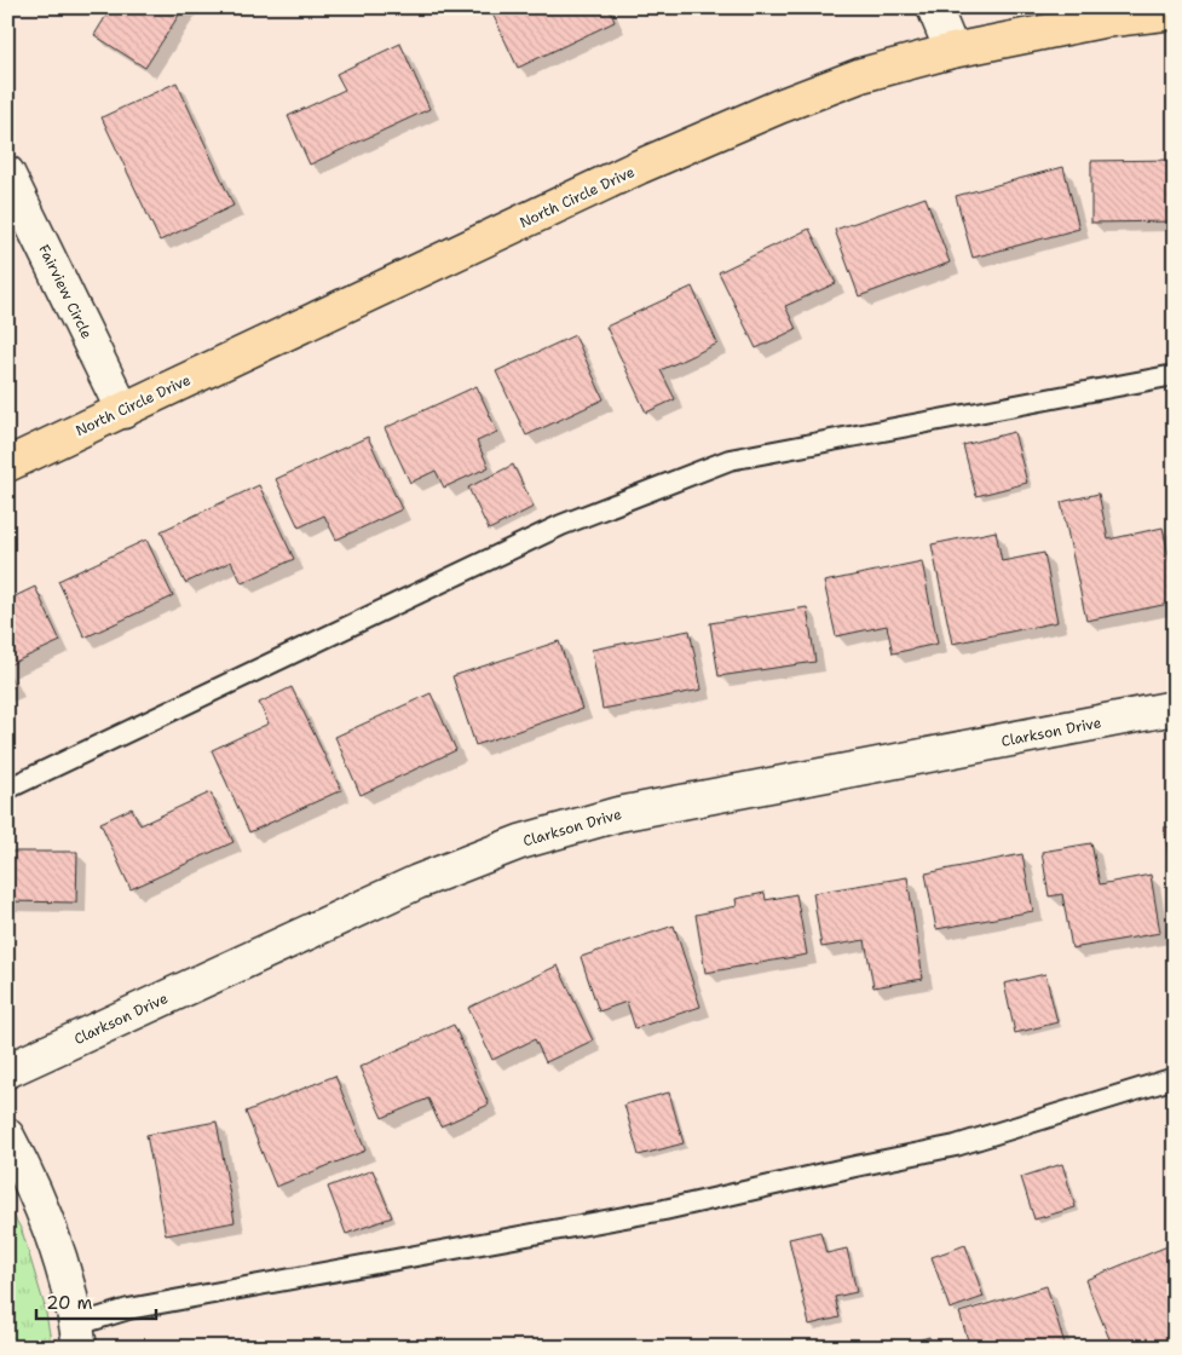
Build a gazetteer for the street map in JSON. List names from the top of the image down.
{
  "streets": {
    "main road": ["North Circle Drive"],
    "street": ["Fairview Circle", "Clarkson Drive"]
  },
  "crossings": [
    ["North Circle Drive", "Fairview Circle"]
  ],
  "scale_bar": "20 m"
}
